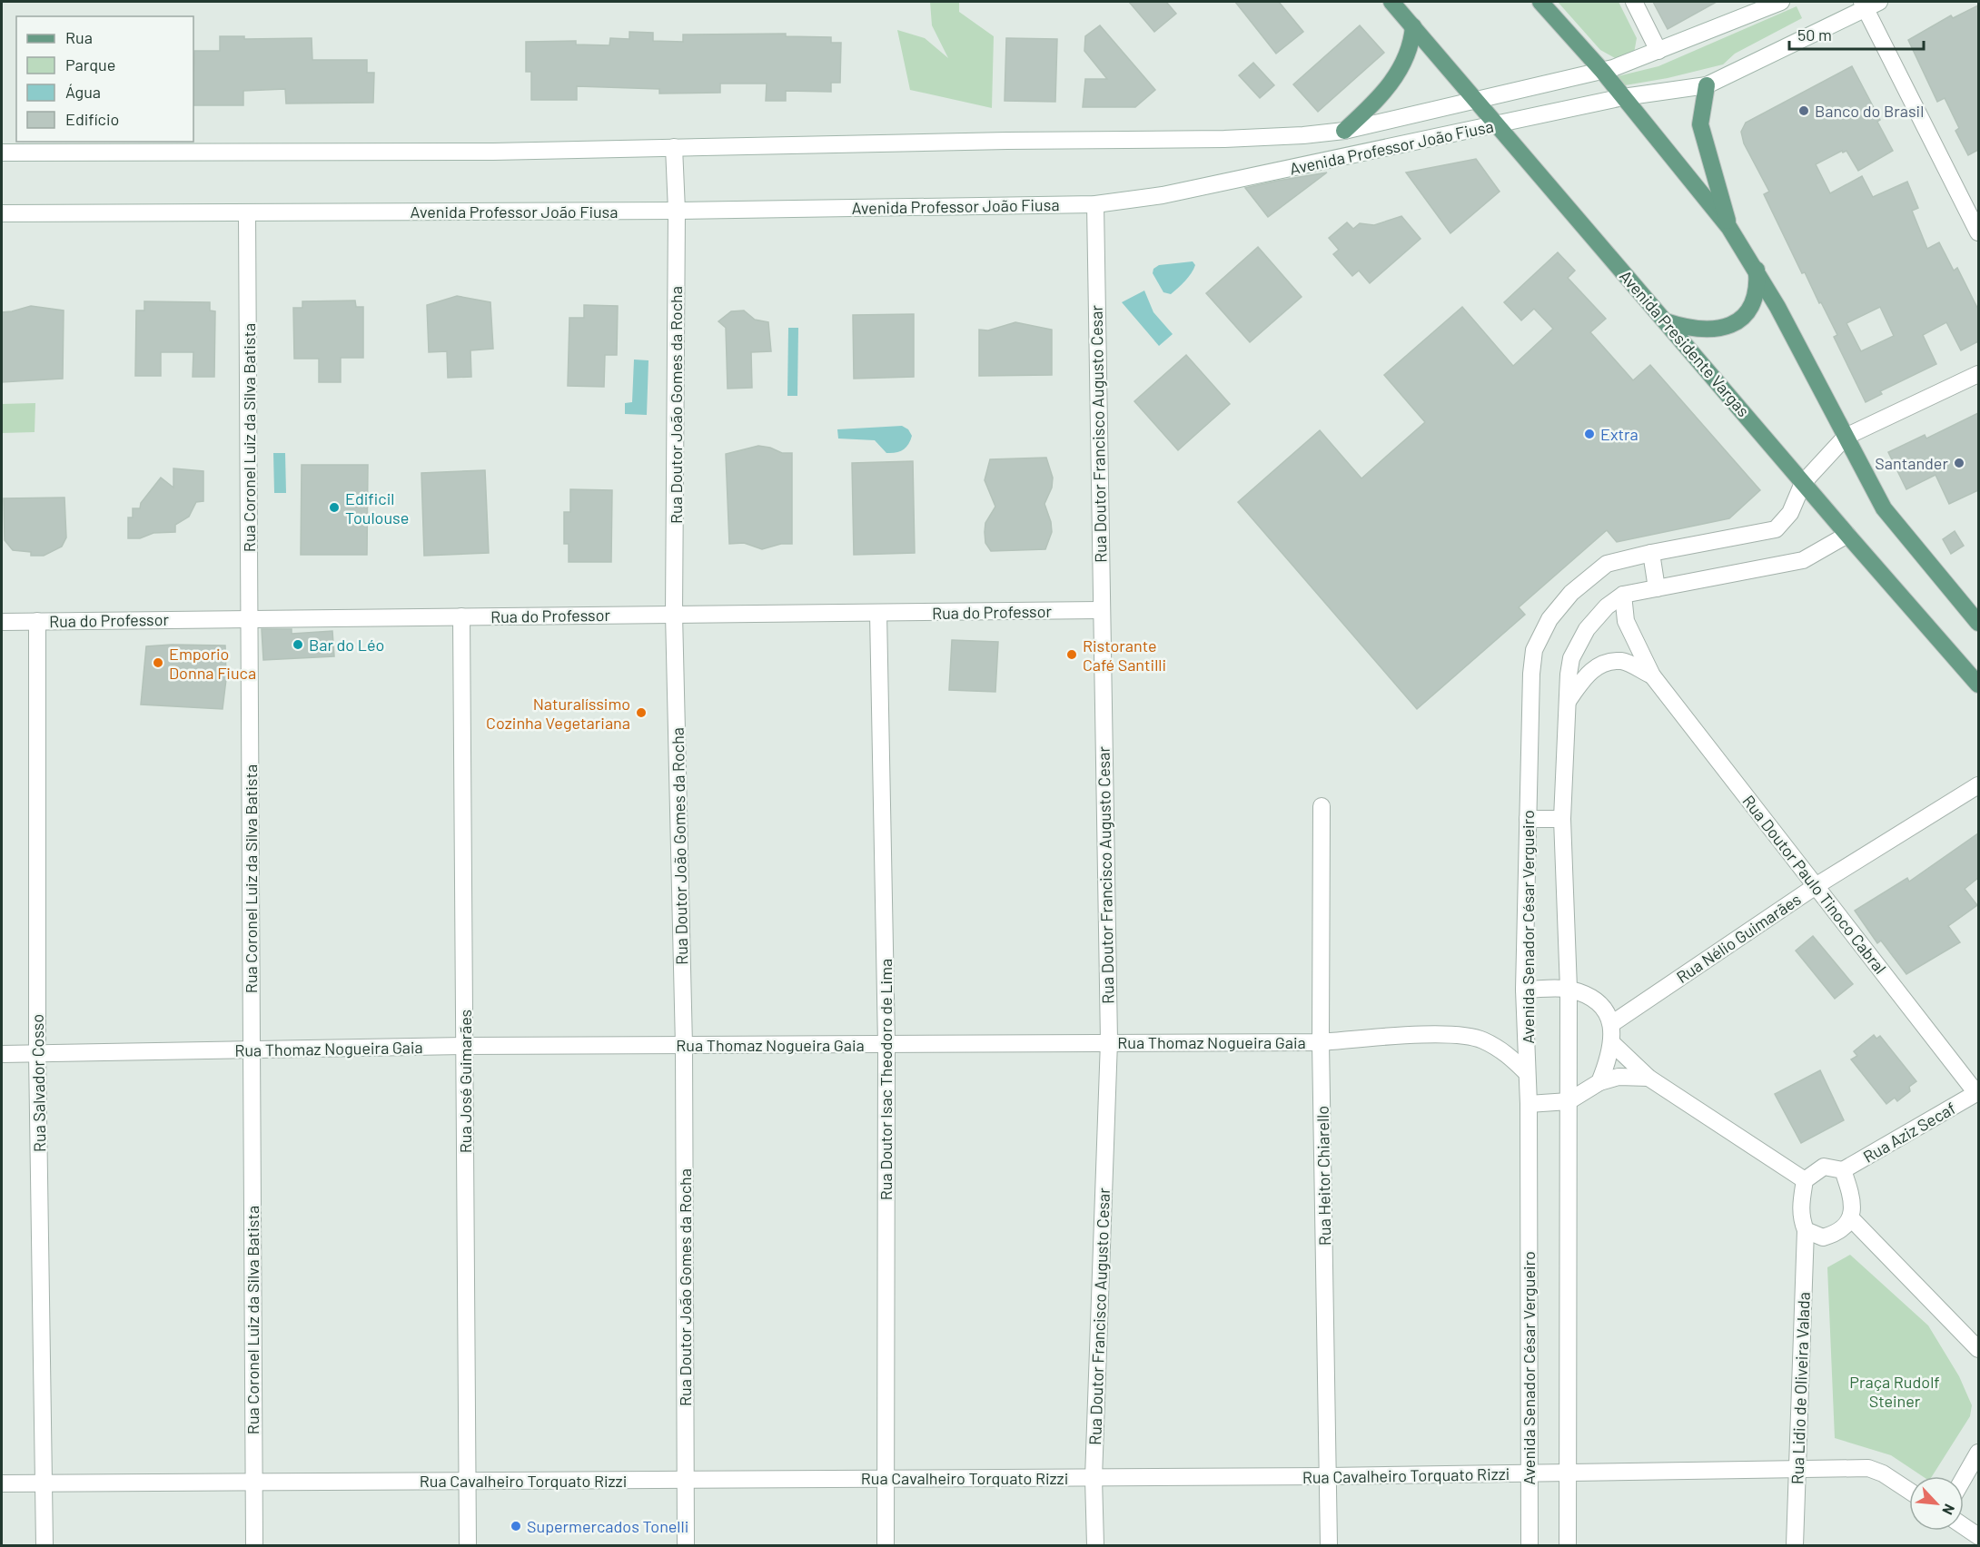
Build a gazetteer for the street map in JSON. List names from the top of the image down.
{
  "streets": {
    "main road": ["Avenida Presidente Vargas"],
    "street": [
      "Avenida Professor João Fiusa",
      "Rua Doutor João Gomes da Rocha",
      "Rua Doutor Francisco Augusto Cesar",
      "Rua Coronel Luiz da Silva Batista",
      "Rua do Professor",
      "Rua Doutor Paulo Tinoco Cabral",
      "Avenida Senador César Vergueiro",
      "Rua Nélio Guimarães",
      "Rua Thomaz Nogueira Gaia",
      "Rua Doutor Isac Theodoro de Lima",
      "Rua José Guimarães",
      "Rua Salvador Cosso",
      "Rua Aziz Secaf",
      "Rua Heitor Chiarello",
      "Rua Lidio de Oliveira Valada",
      "Rua Cavalheiro Torquato Rizzi"
    ]
  },
  "crossings": [
    ["Avenida Professor João Fiusa", "Avenida Presidente Vargas"],
    ["Avenida Professor João Fiusa", "Rua Doutor João Gomes da Rocha"],
    ["Avenida Professor João Fiusa", "Rua Doutor Francisco Augusto Cesar"],
    ["Avenida Professor João Fiusa", "Rua Coronel Luiz da Silva Batista"],
    ["Avenida Presidente Vargas", "Avenida Senador César Vergueiro"],
    ["Rua Doutor João Gomes da Rocha", "Rua do Professor"],
    ["Rua Doutor João Gomes da Rocha", "Rua Thomaz Nogueira Gaia"],
    ["Rua Doutor João Gomes da Rocha", "Rua Cavalheiro Torquato Rizzi"],
    ["Rua Doutor Francisco Augusto Cesar", "Rua do Professor"],
    ["Rua Doutor Francisco Augusto Cesar", "Rua Thomaz Nogueira Gaia"],
    ["Rua Doutor Francisco Augusto Cesar", "Rua Cavalheiro Torquato Rizzi"],
    ["Rua Coronel Luiz da Silva Batista", "Rua do Professor"],
    ["Rua Coronel Luiz da Silva Batista", "Rua Thomaz Nogueira Gaia"],
    ["Rua Coronel Luiz da Silva Batista", "Rua Cavalheiro Torquato Rizzi"],
    ["Rua do Professor", "Rua Doutor Isac Theodoro de Lima"],
    ["Rua do Professor", "Rua José Guimarães"],
    ["Rua do Professor", "Rua Salvador Cosso"],
    ["Rua Doutor Paulo Tinoco Cabral", "Rua Nélio Guimarães"],
    ["Rua Doutor Paulo Tinoco Cabral", "Rua Aziz Secaf"],
    ["Avenida Senador César Vergueiro", "Rua Thomaz Nogueira Gaia"],
    ["Avenida Senador César Vergueiro", "Rua Cavalheiro Torquato Rizzi"],
    ["Rua Thomaz Nogueira Gaia", "Rua Doutor Isac Theodoro de Lima"],
    ["Rua Thomaz Nogueira Gaia", "Rua José Guimarães"],
    ["Rua Thomaz Nogueira Gaia", "Rua Salvador Cosso"],
    ["Rua Thomaz Nogueira Gaia", "Rua Heitor Chiarello"],
    ["Rua Doutor Isac Theodoro de Lima", "Rua Cavalheiro Torquato Rizzi"],
    ["Rua José Guimarães", "Rua Cavalheiro Torquato Rizzi"],
    ["Rua Salvador Cosso", "Rua Cavalheiro Torquato Rizzi"],
    ["Rua Aziz Secaf", "Rua Lidio de Oliveira Valada"],
    ["Rua Heitor Chiarello", "Rua Cavalheiro Torquato Rizzi"],
    ["Rua Lidio de Oliveira Valada", "Rua Cavalheiro Torquato Rizzi"]
  ],
  "parks": ["Praça Rudolf Steiner"],
  "places": [
    "Banco do Brasil",
    "Extra",
    "Santander",
    "Edificil Toulouse",
    "Bar do Léo",
    "Ristorante Café Santilli",
    "Emporio Donna Fiuca",
    "Naturalíssimo Cozinha Vegetariana",
    "Supermercados Tonelli"
  ],
  "legend": [
    "Rua",
    "Parque",
    "Água",
    "Edifício"
  ],
  "scale_bar": "50 m",
  "north": "bottom right"
}
